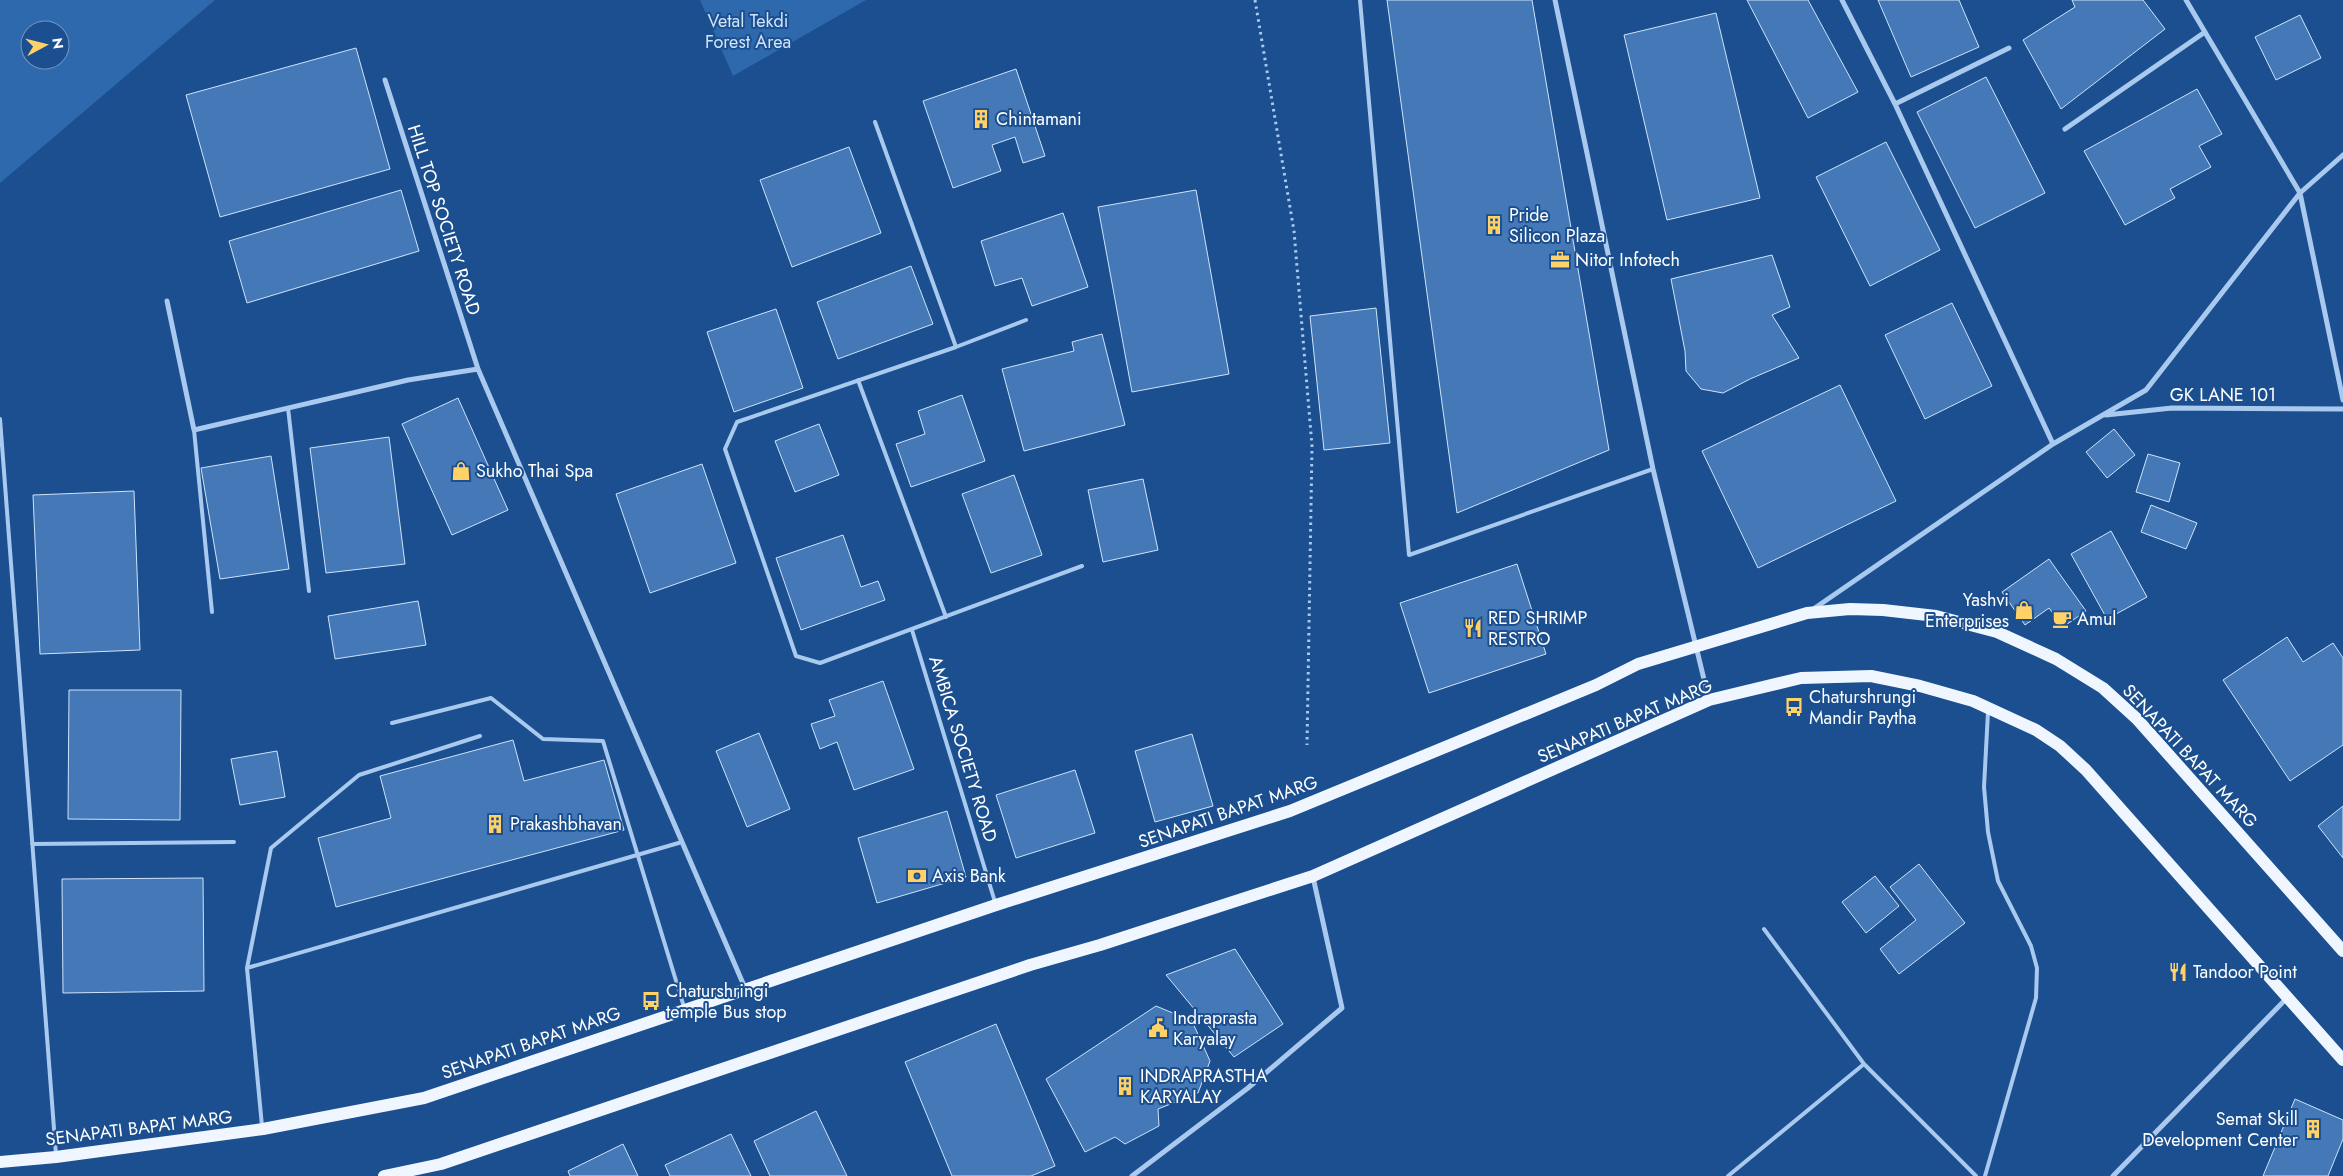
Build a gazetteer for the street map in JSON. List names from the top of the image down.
{
  "streets": {
    "main road": ["SENAPATI BAPAT MARG"],
    "street": ["HILL TOP SOCIETY ROAD", "GK LANE 101"],
    "lane": ["AMBICA SOCIETY ROAD"]
  },
  "crossings": [
    ["HILL TOP SOCIETY ROAD", "SENAPATI BAPAT MARG"],
    ["SENAPATI BAPAT MARG", "AMBICA SOCIETY ROAD"]
  ],
  "parks": ["Vetal Tekdi Forest Area"],
  "places": {
    "building": [
      "Chintamani",
      "Pride Silicon Plaza",
      "Prakashbhavan",
      "INDRAPRASTHA KARYALAY",
      "Semat Skill Development Center"
    ],
    "office": ["Nitor Infotech"],
    "shop": ["Sukho Thai Spa", "Yashvi Enterprises"],
    "cafe": ["Amul"],
    "restaurant": ["RED SHRIMP RESTRO", "Tandoor Point"],
    "bus stop": ["Chaturshrungi Mandir Paytha", "Chaturshringi temple Bus stop"],
    "bank": ["Axis Bank"],
    "public building": ["Indraprasta Karyalay"]
  },
  "north": "right"
}
